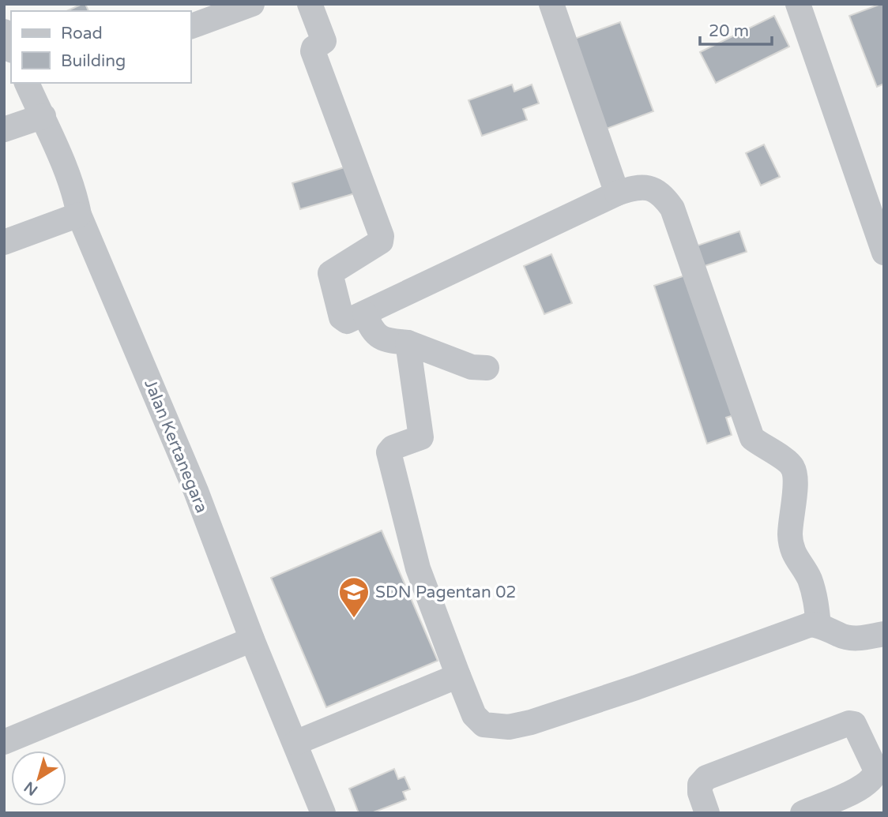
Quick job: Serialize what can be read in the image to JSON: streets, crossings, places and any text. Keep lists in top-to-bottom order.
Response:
{
  "streets": {
    "street": ["Jalan Kertanegara"]
  },
  "places": {
    "school or university": ["SDN Pagentan 02"]
  },
  "legend": ["Road", "Building"],
  "scale_bar": "20 m",
  "north": "bottom left"
}
